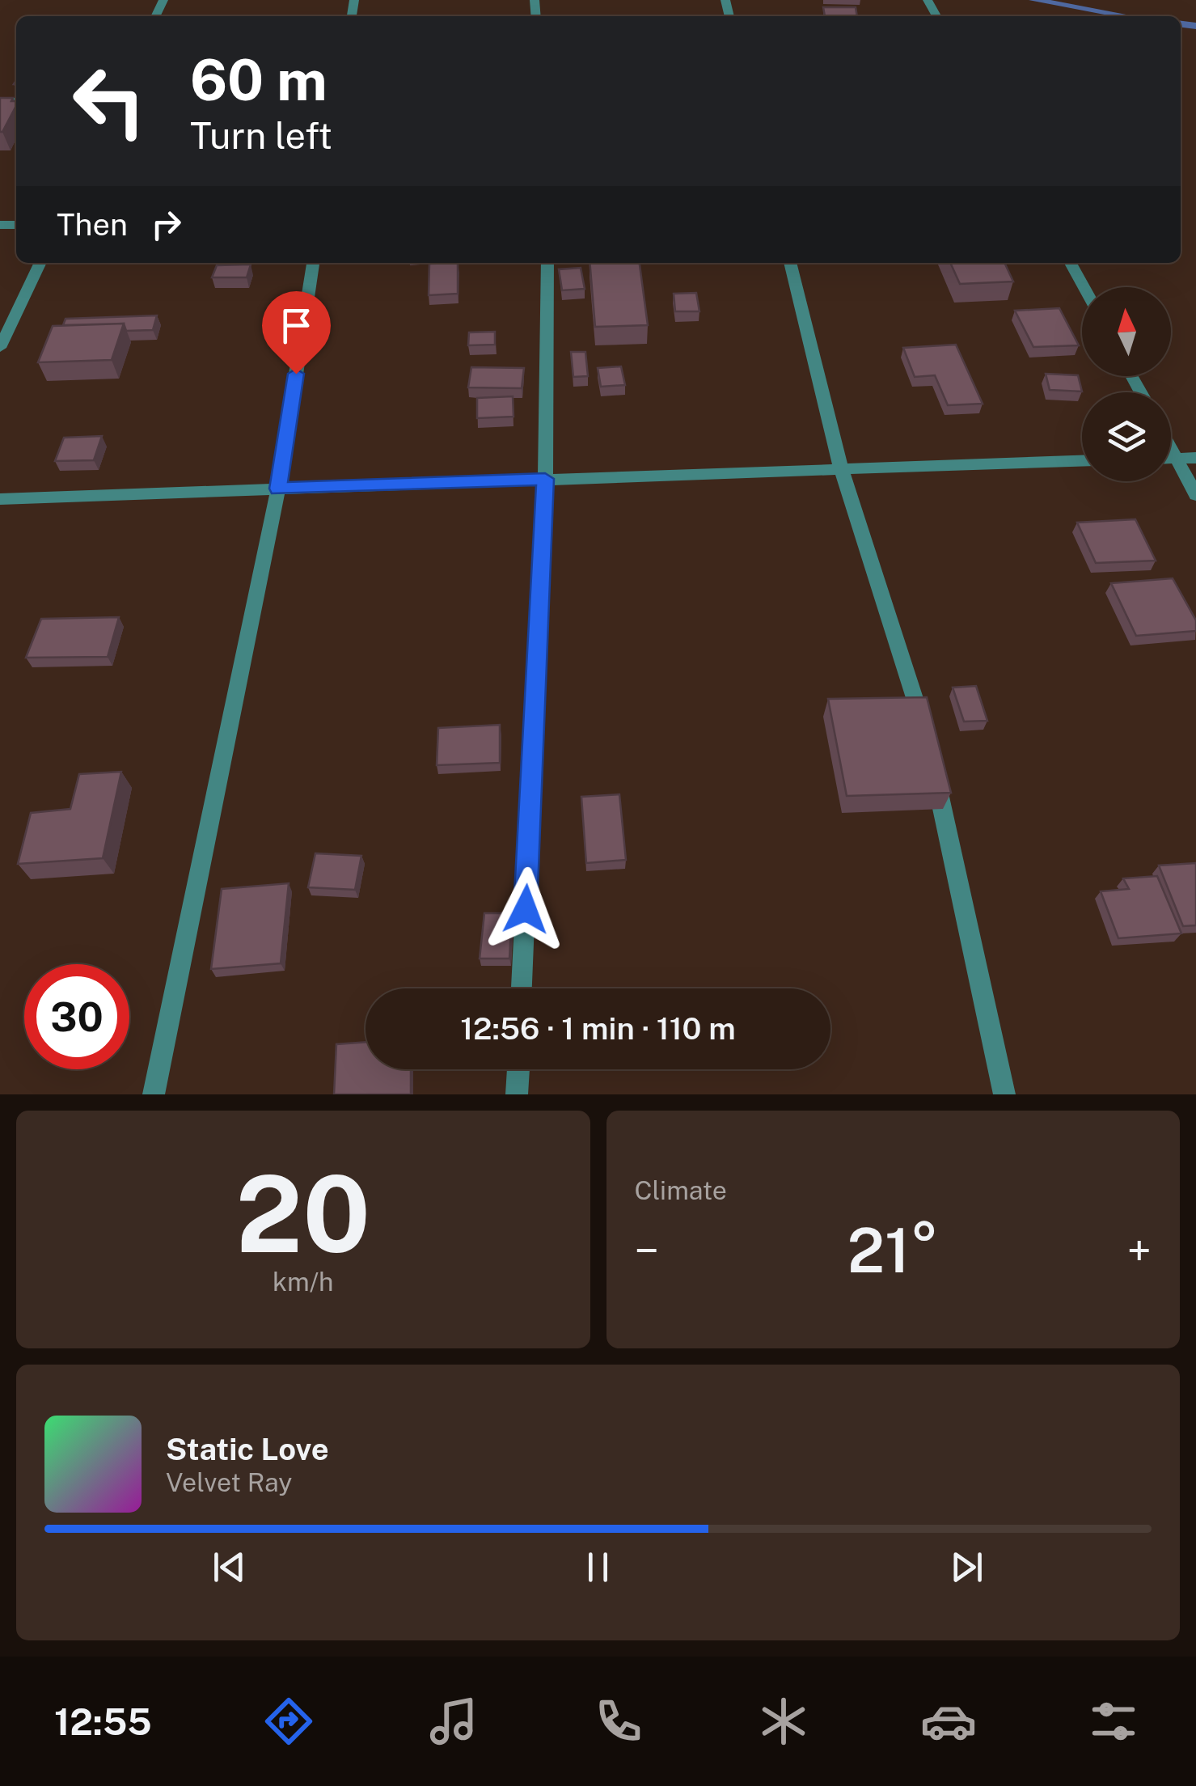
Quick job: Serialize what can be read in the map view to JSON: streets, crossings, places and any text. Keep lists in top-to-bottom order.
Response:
{
  "north": "top",
  "page": {
    "turn": ["60 m", "Turn left"],
    "then": "Then",
    "limit": "30",
    "trip": "12:56 · 1 min · 110 m",
    "tile": [
      ["20", "km/h"],
      "Climate"
    ],
    "heat": ["−", "21°", "+"],
    "song": ["Static Love", "Velvet Ray"],
    "tabs": "12:55"
  }
}
